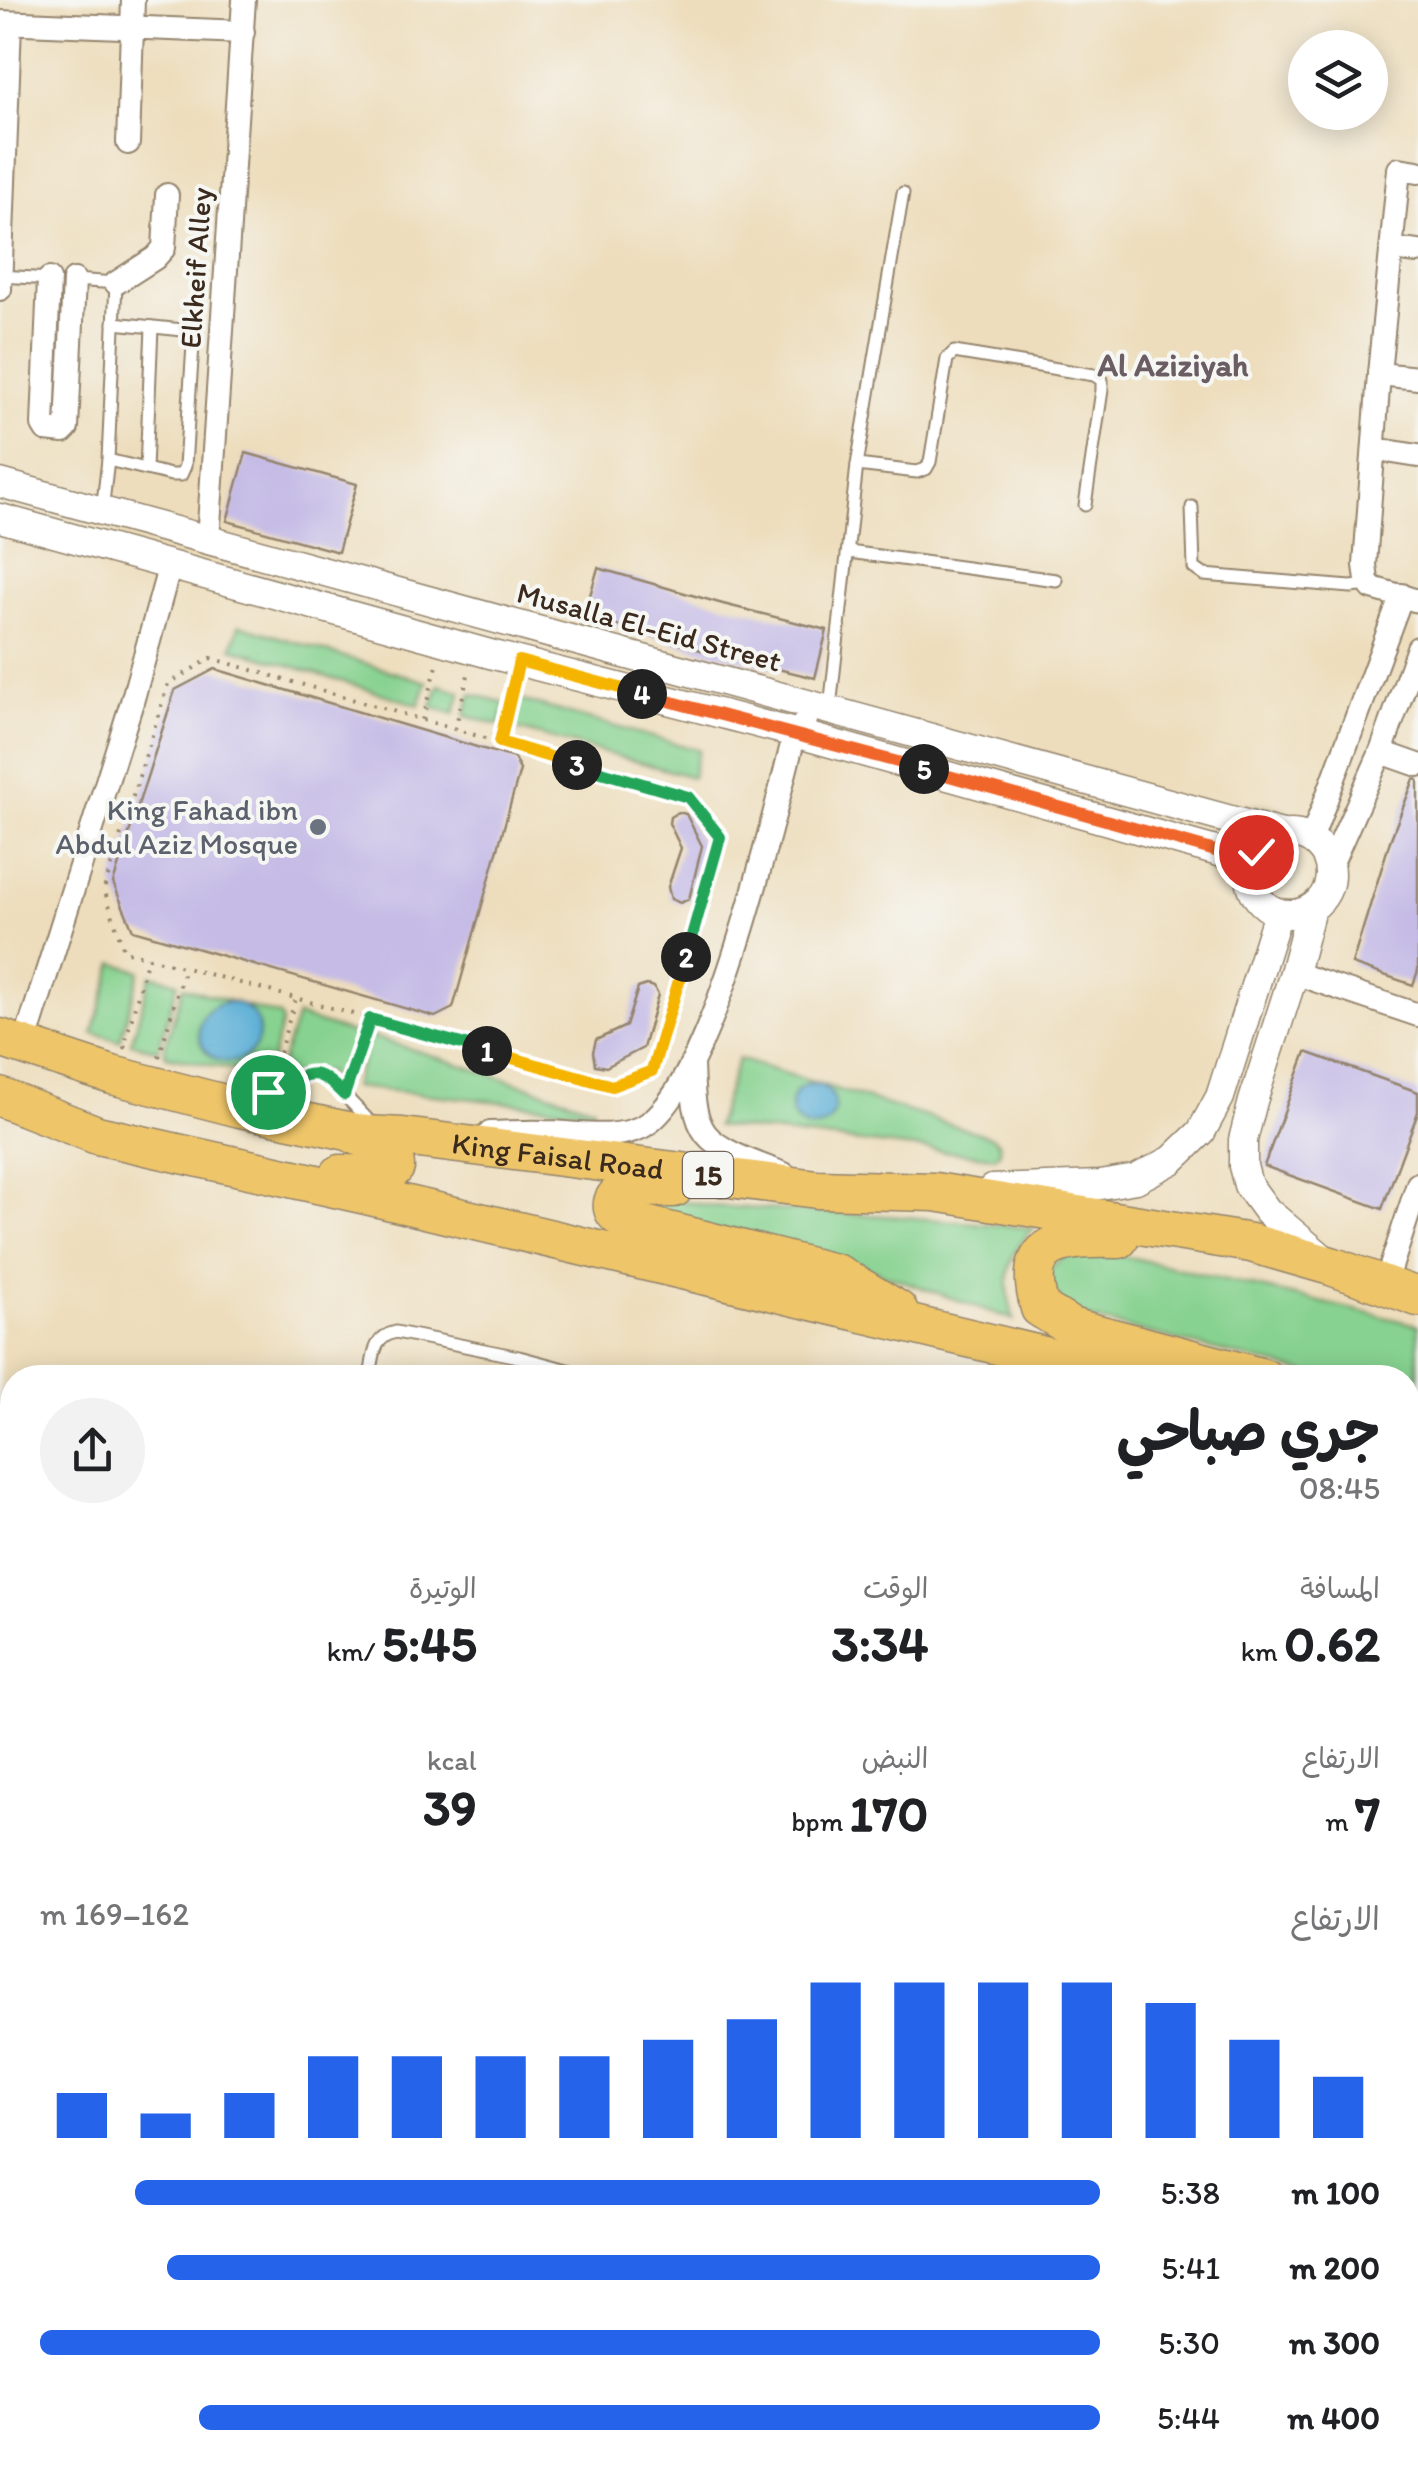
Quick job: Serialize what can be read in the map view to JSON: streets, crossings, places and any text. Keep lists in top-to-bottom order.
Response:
{
  "streets": {
    "highway": ["King Faisal Road", "15"],
    "street": ["Elkheif Alley", "Musalla El-Eid Street"]
  },
  "crossings": [
    ["Elkheif Alley", "Musalla El-Eid Street"]
  ],
  "districts": ["Al Aziziyah"],
  "places": ["King Fahad ibn Abdul Aziz Mosque"],
  "page": {
    "pins": [
      "4",
      "3",
      "5",
      "2",
      "1"
    ],
    "heading": ["جري صباحي", "08:45"],
    "stats": [
      ["المسافة", "0.62 km"],
      ["الوقت", "3:34"],
      ["الوتيرة", "5:45 /km"],
      ["الارتفاع", "7 m"],
      ["النبض", "170 bpm"],
      ["kcal", "39"]
    ],
    "chart": ["الارتفاع", "162–169 m"],
    "list": [
      {
        "name": "100 m",
        "note": "5:38"
      },
      {
        "name": "200 m",
        "note": "5:41"
      },
      {
        "name": "300 m",
        "note": "5:30"
      },
      {
        "name": "400 m",
        "note": "5:44"
      }
    ]
  }
}
